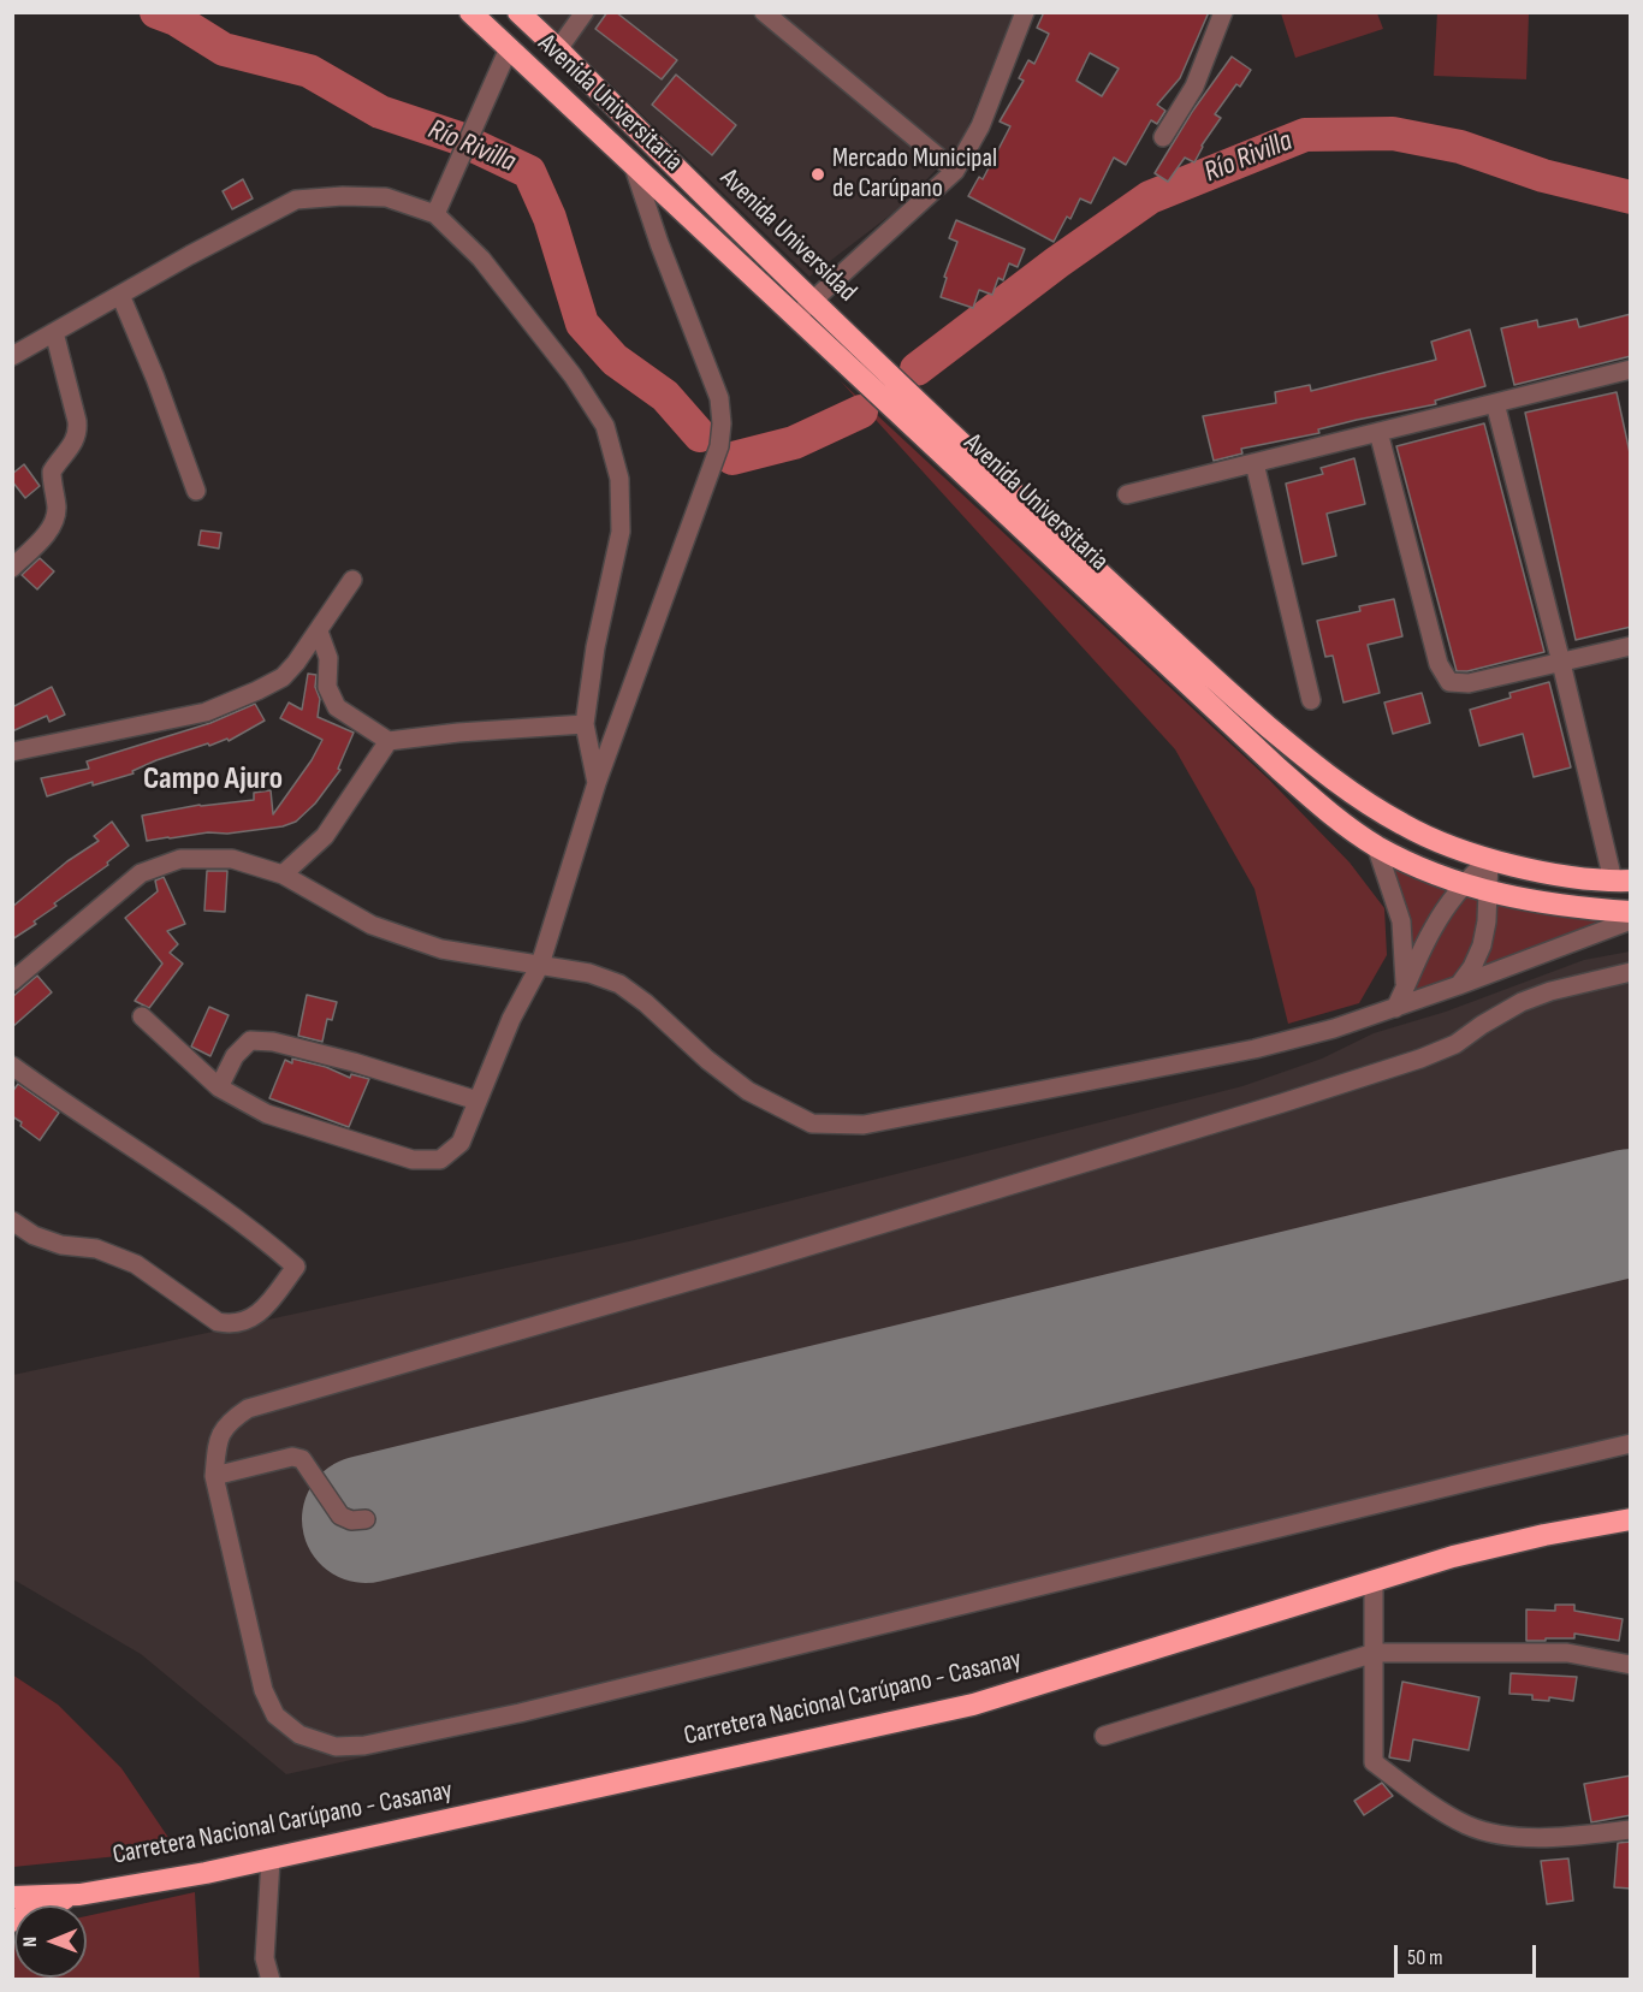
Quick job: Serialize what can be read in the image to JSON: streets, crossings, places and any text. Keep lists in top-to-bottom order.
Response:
{
  "streets": {
    "highway": ["Avenida Universitaria", "Avenida Universidad", "Carretera Nacional Carúpano - Casanay"]
  },
  "crossings": [
    ["Avenida Universitaria", "Avenida Universidad"]
  ],
  "districts": ["Campo Ajuro"],
  "water": ["Río Rivilla"],
  "places": ["Mercado Municipal de Carúpano"],
  "scale_bar": "50 m",
  "north": "left"
}
